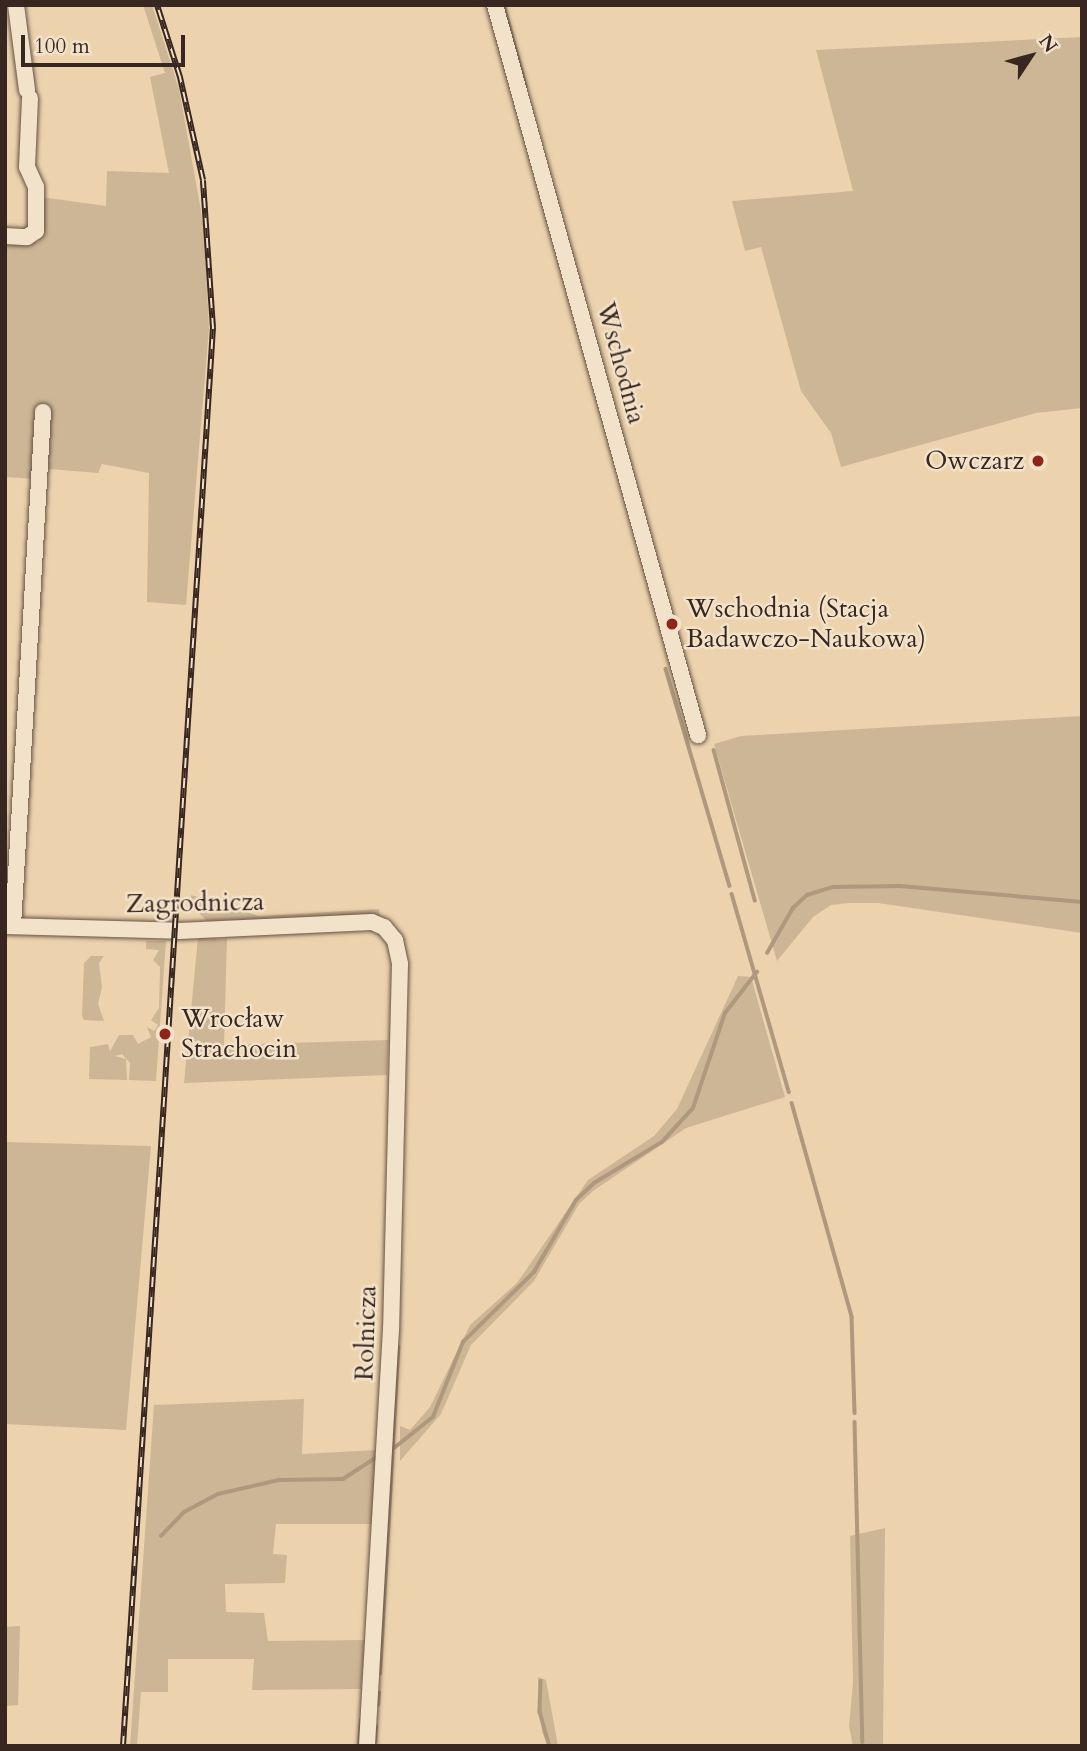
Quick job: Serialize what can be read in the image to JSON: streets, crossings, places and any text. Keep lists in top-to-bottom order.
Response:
{
  "streets": {
    "street": ["Wschodnia", "Zagrodnicza", "Rolnicza"]
  },
  "crossings": [
    ["Zagrodnicza", "Rolnicza"]
  ],
  "places": ["Owczarz", "Wschodnia (Stacja Badawczo-Naukowa)", "Wrocław Strachocin"],
  "scale_bar": "100 m",
  "north": "top right"
}
